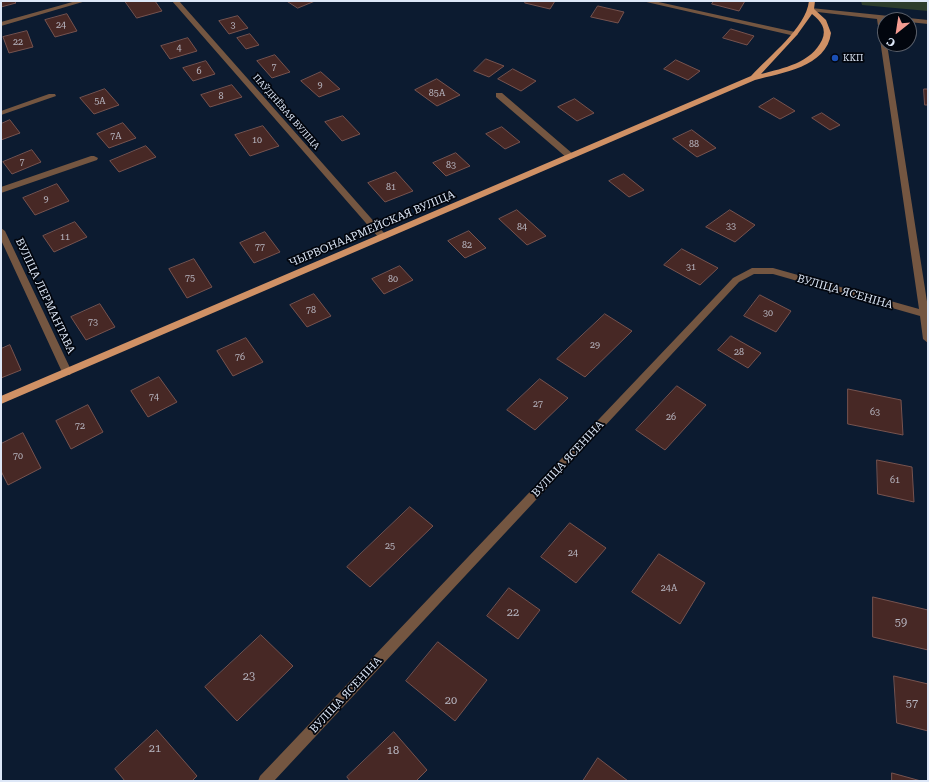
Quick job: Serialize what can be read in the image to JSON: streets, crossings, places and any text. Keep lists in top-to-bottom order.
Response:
{
  "streets": {
    "main road": ["ЧЫРВОНААРМЕЙСКАЯ ВУЛІЦА"],
    "street": ["ПАЎДНЁВАЯ ВУЛІЦА", "ВУЛІЦА ЯСЕНІНА", "ВУЛІЦА ЛЕРМАНТАВА"]
  },
  "crossings": [
    ["ПАЎДНЁВАЯ ВУЛІЦА", "ЧЫРВОНААРМЕЙСКАЯ ВУЛІЦА"],
    ["ЧЫРВОНААРМЕЙСКАЯ ВУЛІЦА", "ВУЛІЦА ЛЕРМАНТАВА"]
  ],
  "places": ["ККП"],
  "house_numbers": [
    "24",
    "3",
    "22",
    "4",
    "7",
    "6",
    "9",
    "85А",
    "8",
    "5А",
    "7А",
    "10",
    "88",
    "7",
    "83",
    "81",
    "9",
    "33",
    "84",
    "11",
    "82",
    "77",
    "31",
    "75",
    "80",
    "78",
    "30",
    "73",
    "29",
    "28",
    "76",
    "74",
    "27",
    "63",
    "26",
    "72",
    "70",
    "61",
    "25",
    "24",
    "24А",
    "22",
    "59",
    "23",
    "20",
    "57",
    "21",
    "18"
  ],
  "north": "bottom left"
}
